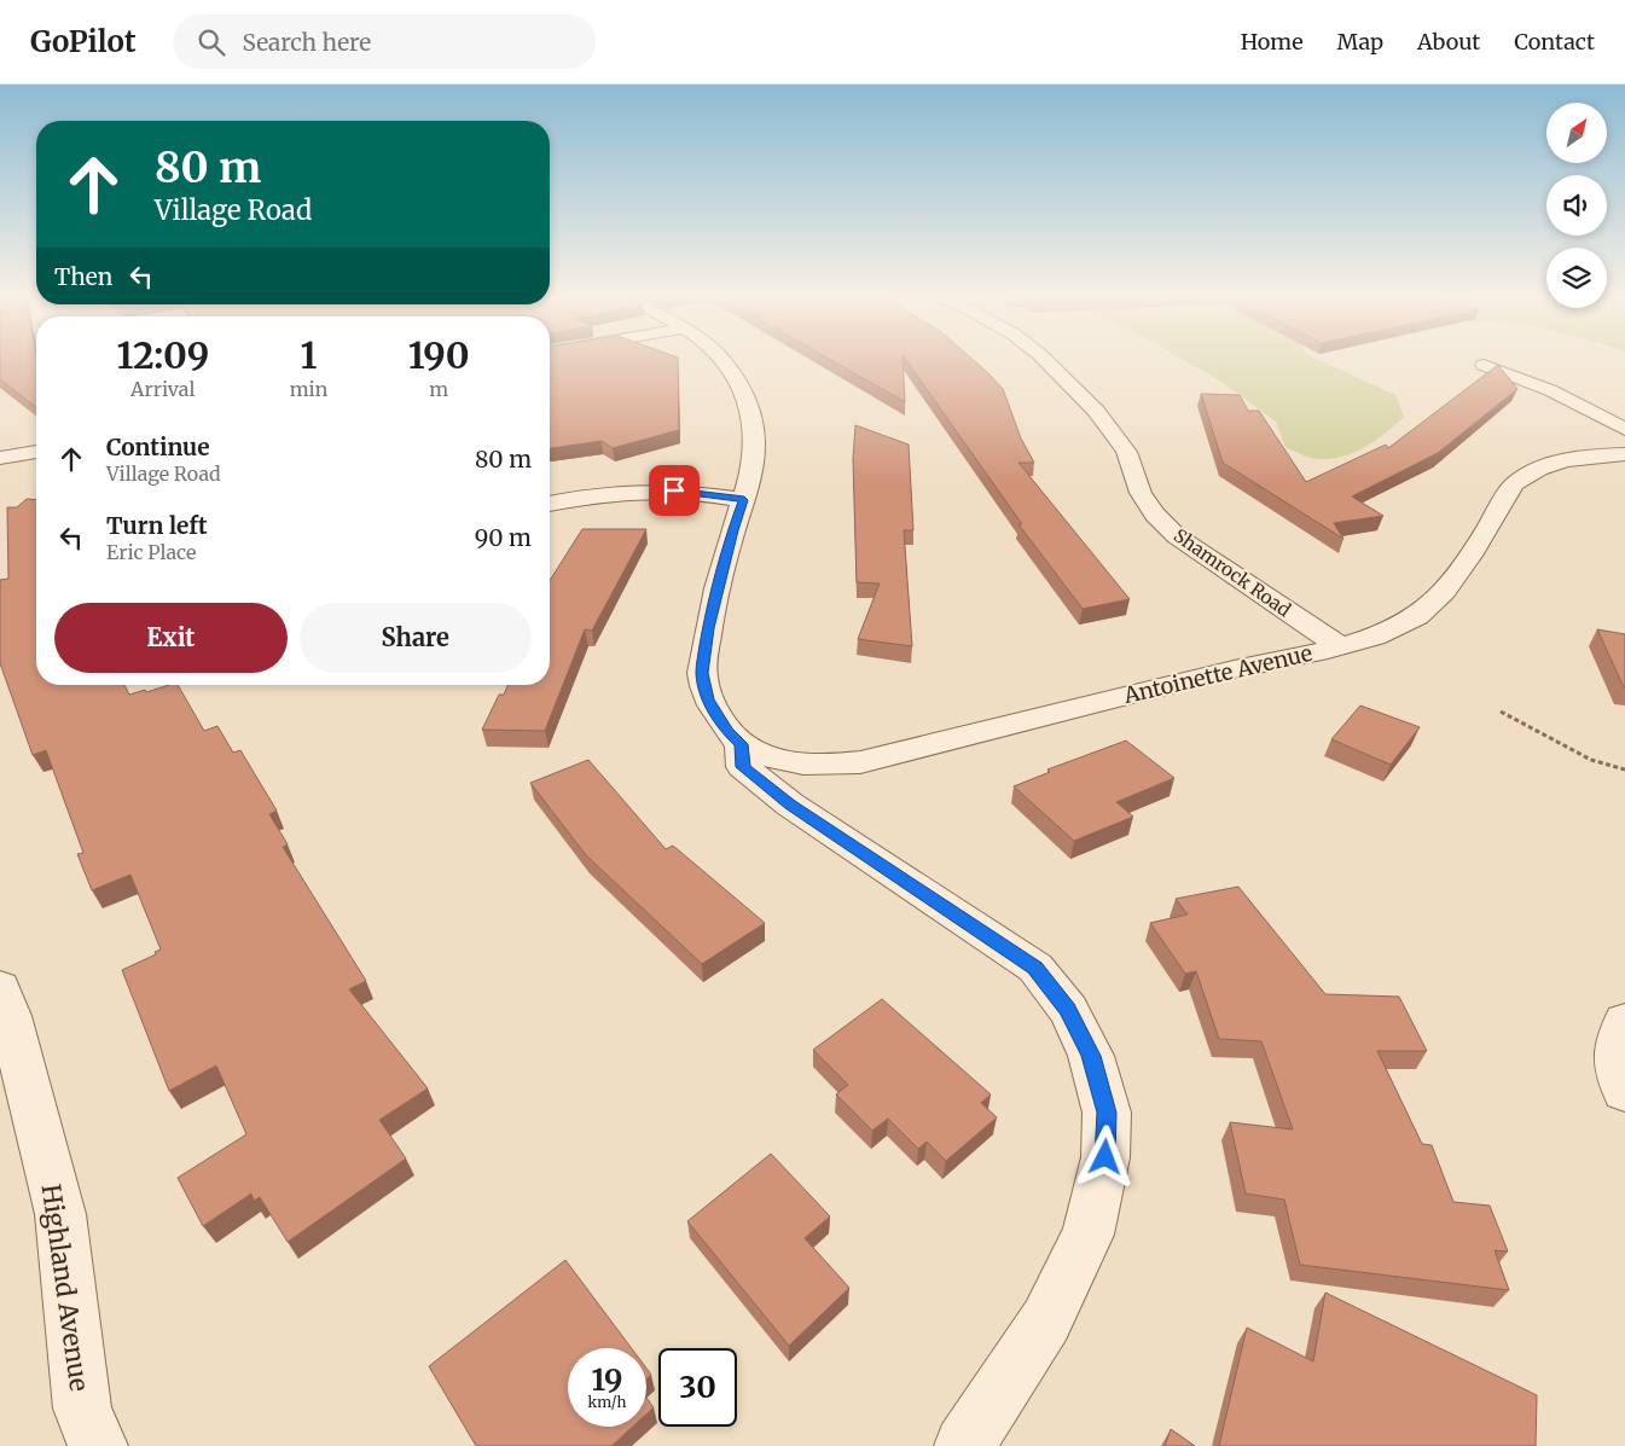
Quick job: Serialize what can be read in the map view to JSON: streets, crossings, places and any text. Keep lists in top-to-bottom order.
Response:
{
  "streets": {
    "street": ["Shamrock Road", "Antoinette Avenue", "Highland Avenue"]
  },
  "crossings": [
    ["Shamrock Road", "Antoinette Avenue"]
  ],
  "north": "top right",
  "page": {
    "header": "GoPilot",
    "search": "Search here",
    "nav": [
      "Home",
      "Map",
      "About",
      "Contact"
    ],
    "turn": ["80 m", "Village Road"],
    "then": "Then",
    "eta": [
      "12:09",
      "Arrival",
      "1",
      "min",
      "190",
      "m"
    ],
    "list": [
      {
        "name": "Continue",
        "note": "Village Road",
        "value": "80 m"
      },
      {
        "name": "Turn left",
        "note": "Eric Place",
        "value": "90 m"
      }
    ],
    "buttons": ["Exit", "Share"],
    "speed": "19 km/h",
    "limit": "30"
  }
}
